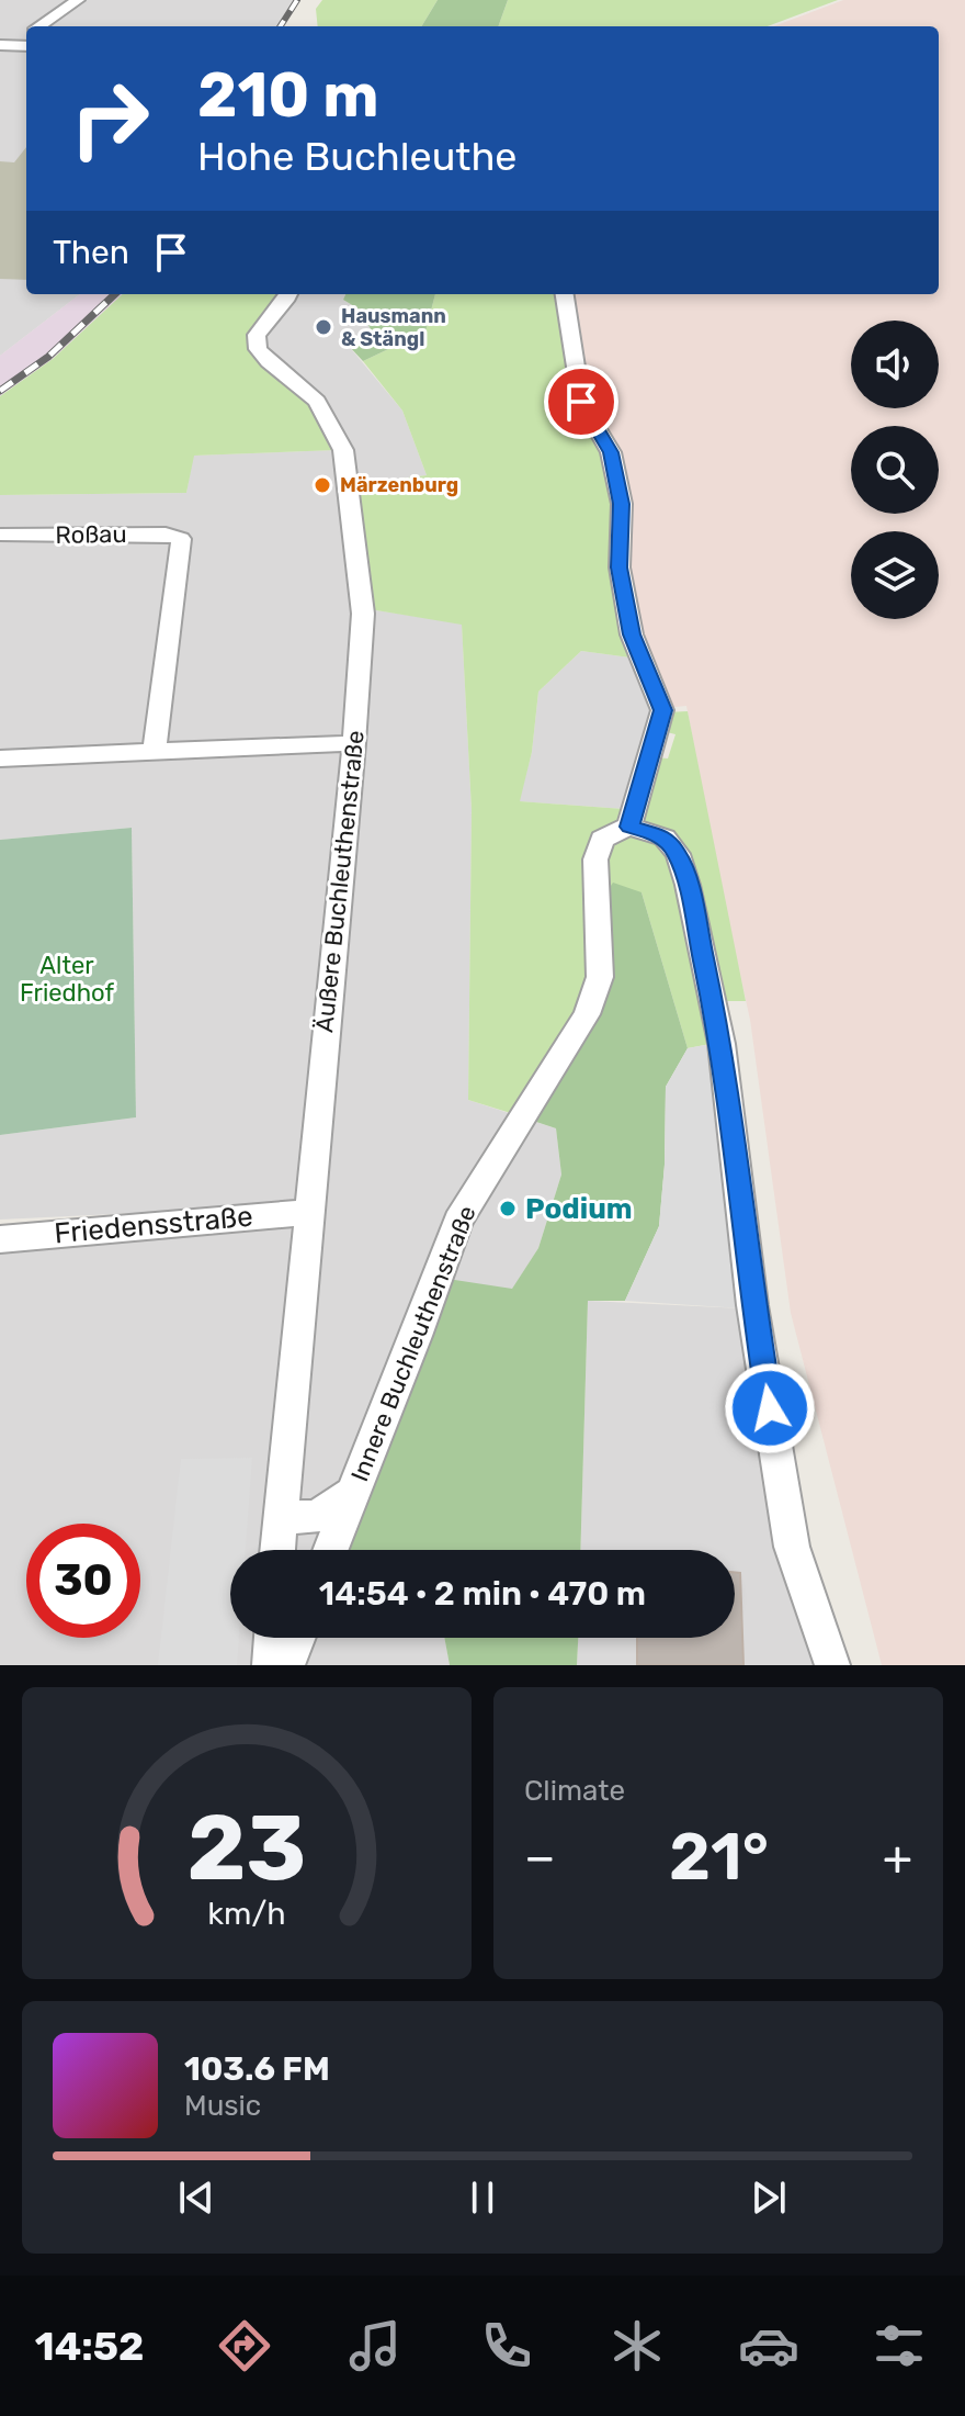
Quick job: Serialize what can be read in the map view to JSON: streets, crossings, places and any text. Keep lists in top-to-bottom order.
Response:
{
  "streets": {
    "street": [
      "Roßau",
      "Äußere Buchleuthenstraße",
      "Friedensstraße",
      "Innere Buchleuthenstraße"
    ]
  },
  "crossings": [
    ["Äußere Buchleuthenstraße", "Friedensstraße"],
    ["Äußere Buchleuthenstraße", "Innere Buchleuthenstraße"]
  ],
  "parks": ["Alter Friedhof"],
  "places": ["Hausmann & Stängl", "Märzenburg", "Podium"],
  "page": {
    "turn": ["210 m", "Hohe Buchleuthe"],
    "then": "Then",
    "limit": "30",
    "trip": "14:54 · 2 min · 470 m",
    "tile": "Climate",
    "heat": ["−", "21°", "+"],
    "song": ["103.6 FM", "Music"],
    "tabs": "14:52",
    "gauge": ["23", "km/h"]
  }
}
